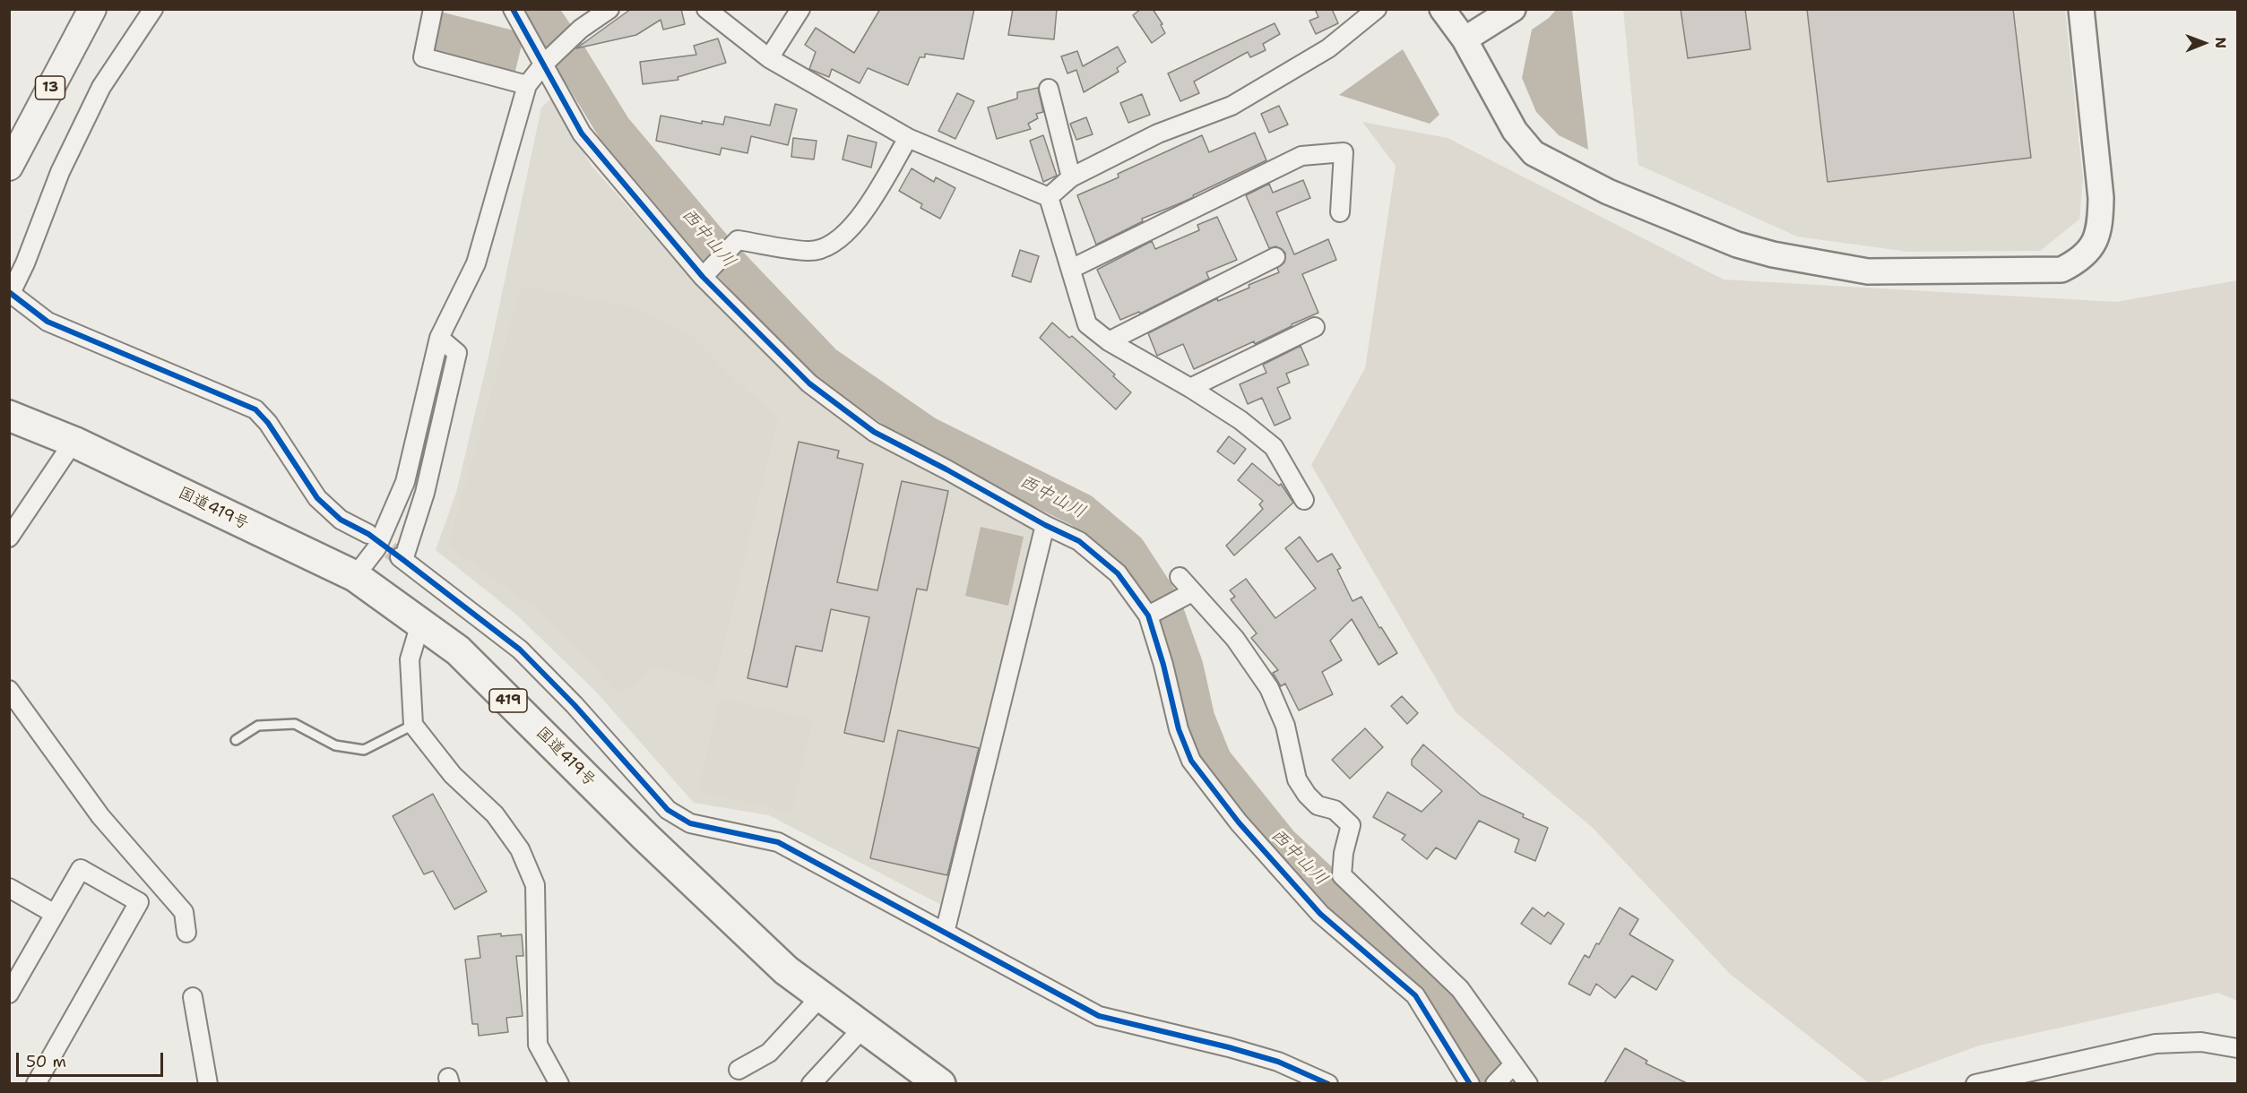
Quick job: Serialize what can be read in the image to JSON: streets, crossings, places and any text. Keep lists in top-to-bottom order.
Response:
{
  "streets": {
    "highway": ["国道419号", "419"],
    "main road": ["13"]
  },
  "water": ["西中山川"],
  "scale_bar": "50 m",
  "north": "right"
}
